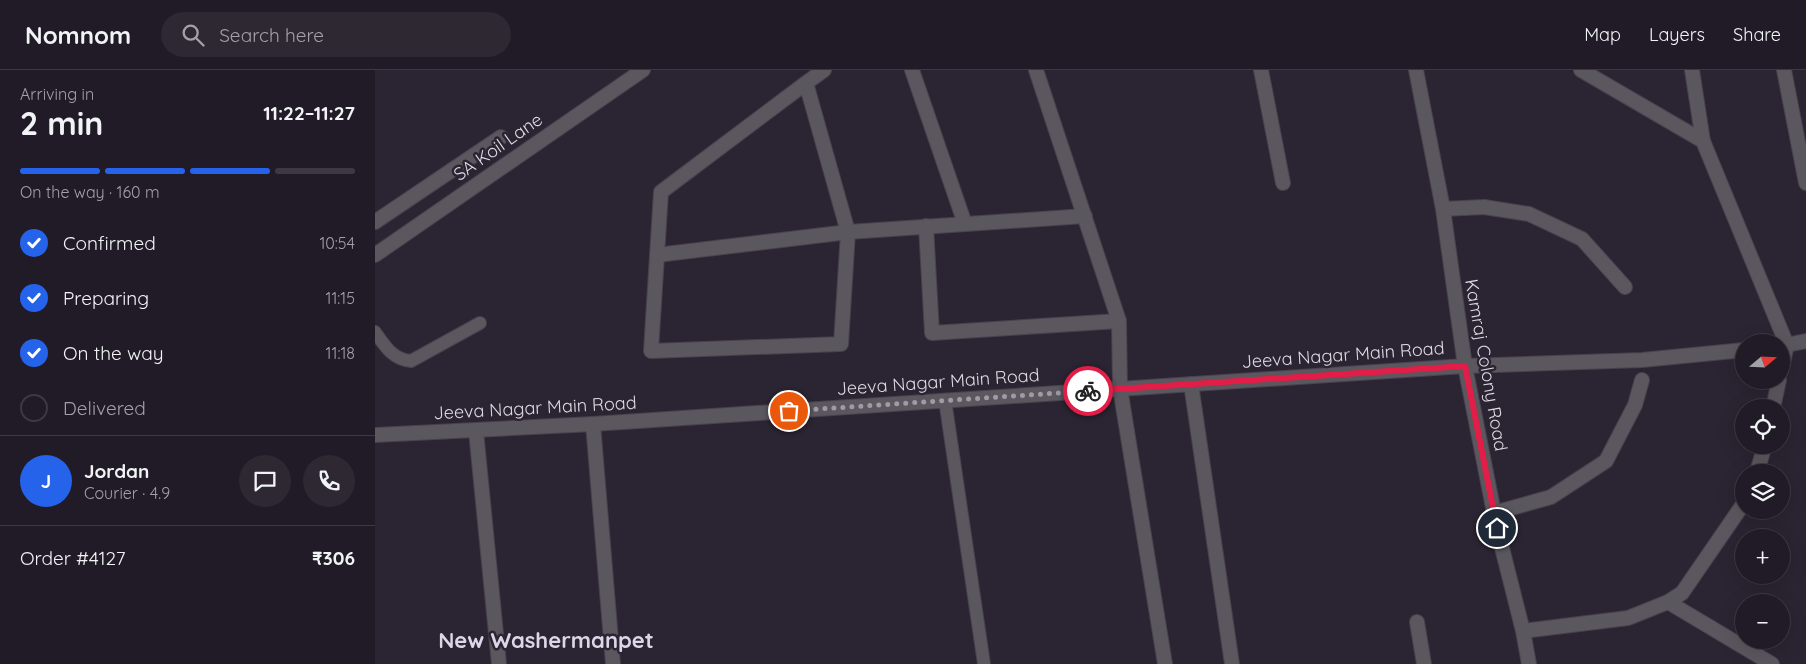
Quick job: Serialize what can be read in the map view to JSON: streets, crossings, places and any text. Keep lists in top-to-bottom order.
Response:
{
  "streets": {
    "street": ["SA Koil Lane", "Jeeva Nagar Main Road", "Kamraj Colony Road"]
  },
  "crossings": [
    ["Jeeva Nagar Main Road", "Kamraj Colony Road"]
  ],
  "districts": ["New Washermanpet"],
  "north": "right",
  "page": {
    "header": "Nomnom",
    "search": "Search here",
    "nav": ["Map", "Layers", "Share"],
    "heading": ["2 min", "Arriving in", "11:22–11:27"],
    "panel": [
      "Jordan",
      "Courier · 4.9",
      "Order #4127",
      "₹306"
    ],
    "bar": "On the way · 160 m",
    "list": [
      ["Confirmed", "10:54"],
      ["Preparing", "11:15"],
      ["On the way", "11:18"],
      "Delivered"
    ],
    "map_buttons": ["+", "−"],
    "round": "J"
  }
}
